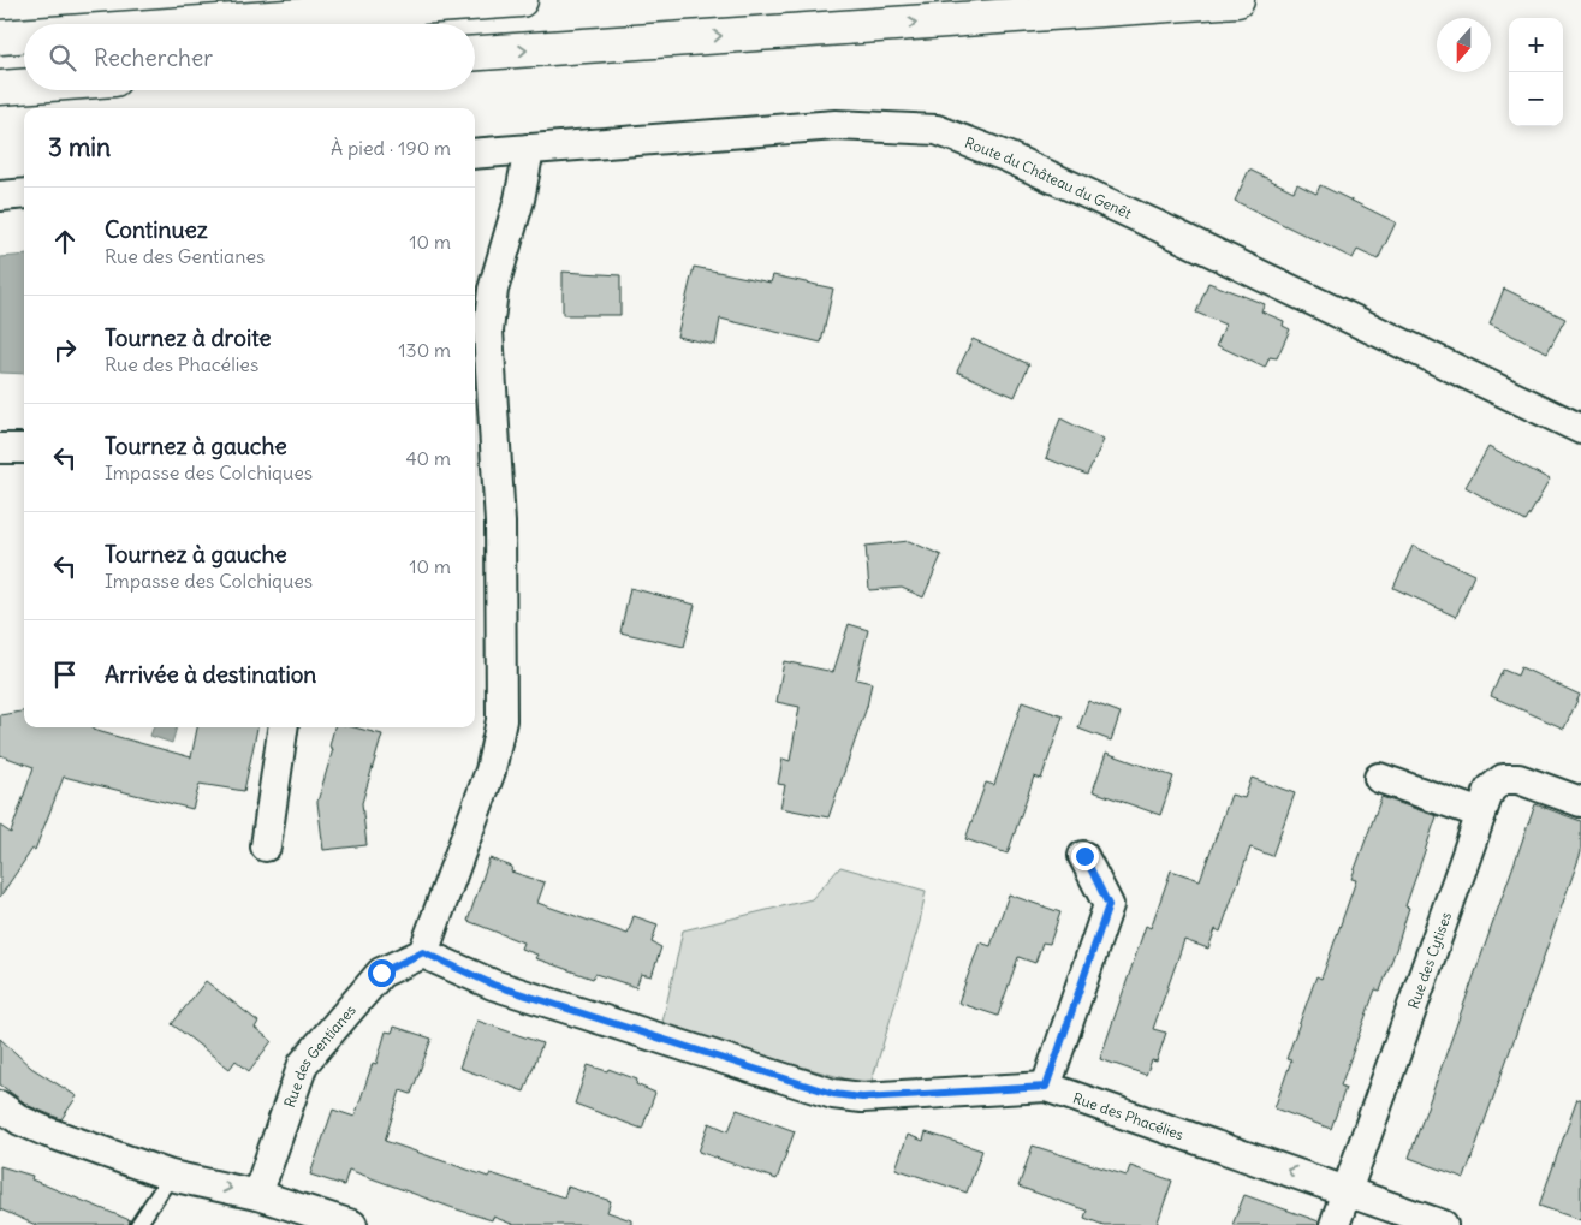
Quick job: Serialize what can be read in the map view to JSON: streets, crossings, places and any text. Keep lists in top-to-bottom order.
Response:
{
  "streets": {
    "street": [
      "Route du Château du Genêt",
      "Rue des Cytises",
      "Rue des Gentianes",
      "Rue des Phacélies"
    ]
  },
  "crossings": [
    ["Rue des Cytises", "Rue des Phacélies"],
    ["Rue des Gentianes", "Rue des Phacélies"]
  ],
  "north": "bottom",
  "page": {
    "map_buttons": ["+", "−"],
    "search": "Rechercher",
    "heading": ["3 min", "À pied · 190 m"],
    "list": [
      ["Continuez", "Rue des Gentianes", "10 m"],
      ["Tournez à droite", "Rue des Phacélies", "130 m"],
      ["Tournez à gauche", "Impasse des Colchiques", "40 m"],
      ["Tournez à gauche", "Impasse des Colchiques", "10 m"],
      "Arrivée à destination"
    ]
  }
}
